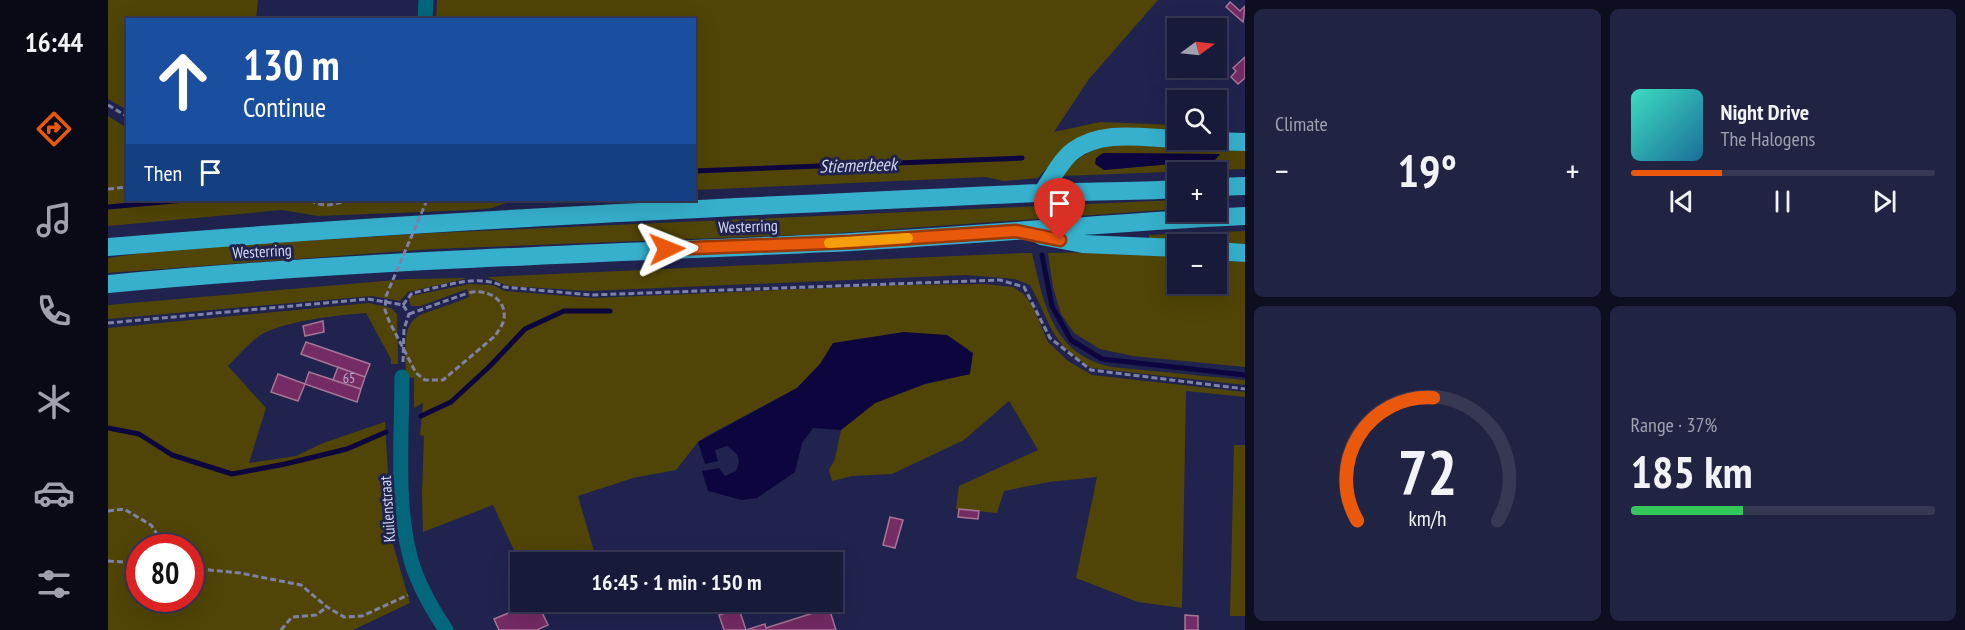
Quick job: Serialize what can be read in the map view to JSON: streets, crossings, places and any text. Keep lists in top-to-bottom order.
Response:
{
  "streets": {
    "highway": ["Westerring"],
    "street": ["Kuilenstraat"]
  },
  "water": ["Stiemerbeek"],
  "house_numbers": ["65"],
  "north": "right",
  "page": {
    "tabs": "16:44",
    "tile": [
      "Climate",
      ["Range · 37%", "185 km"]
    ],
    "map_buttons": ["+", "−"],
    "turn": ["130 m", "Continue"],
    "song": ["Night Drive", "The Halogens"],
    "then": "Then",
    "heat": ["−", "19°", "+"],
    "limit": "80",
    "trip": "16:45 · 1 min · 150 m",
    "gauge": ["72", "km/h"]
  }
}
